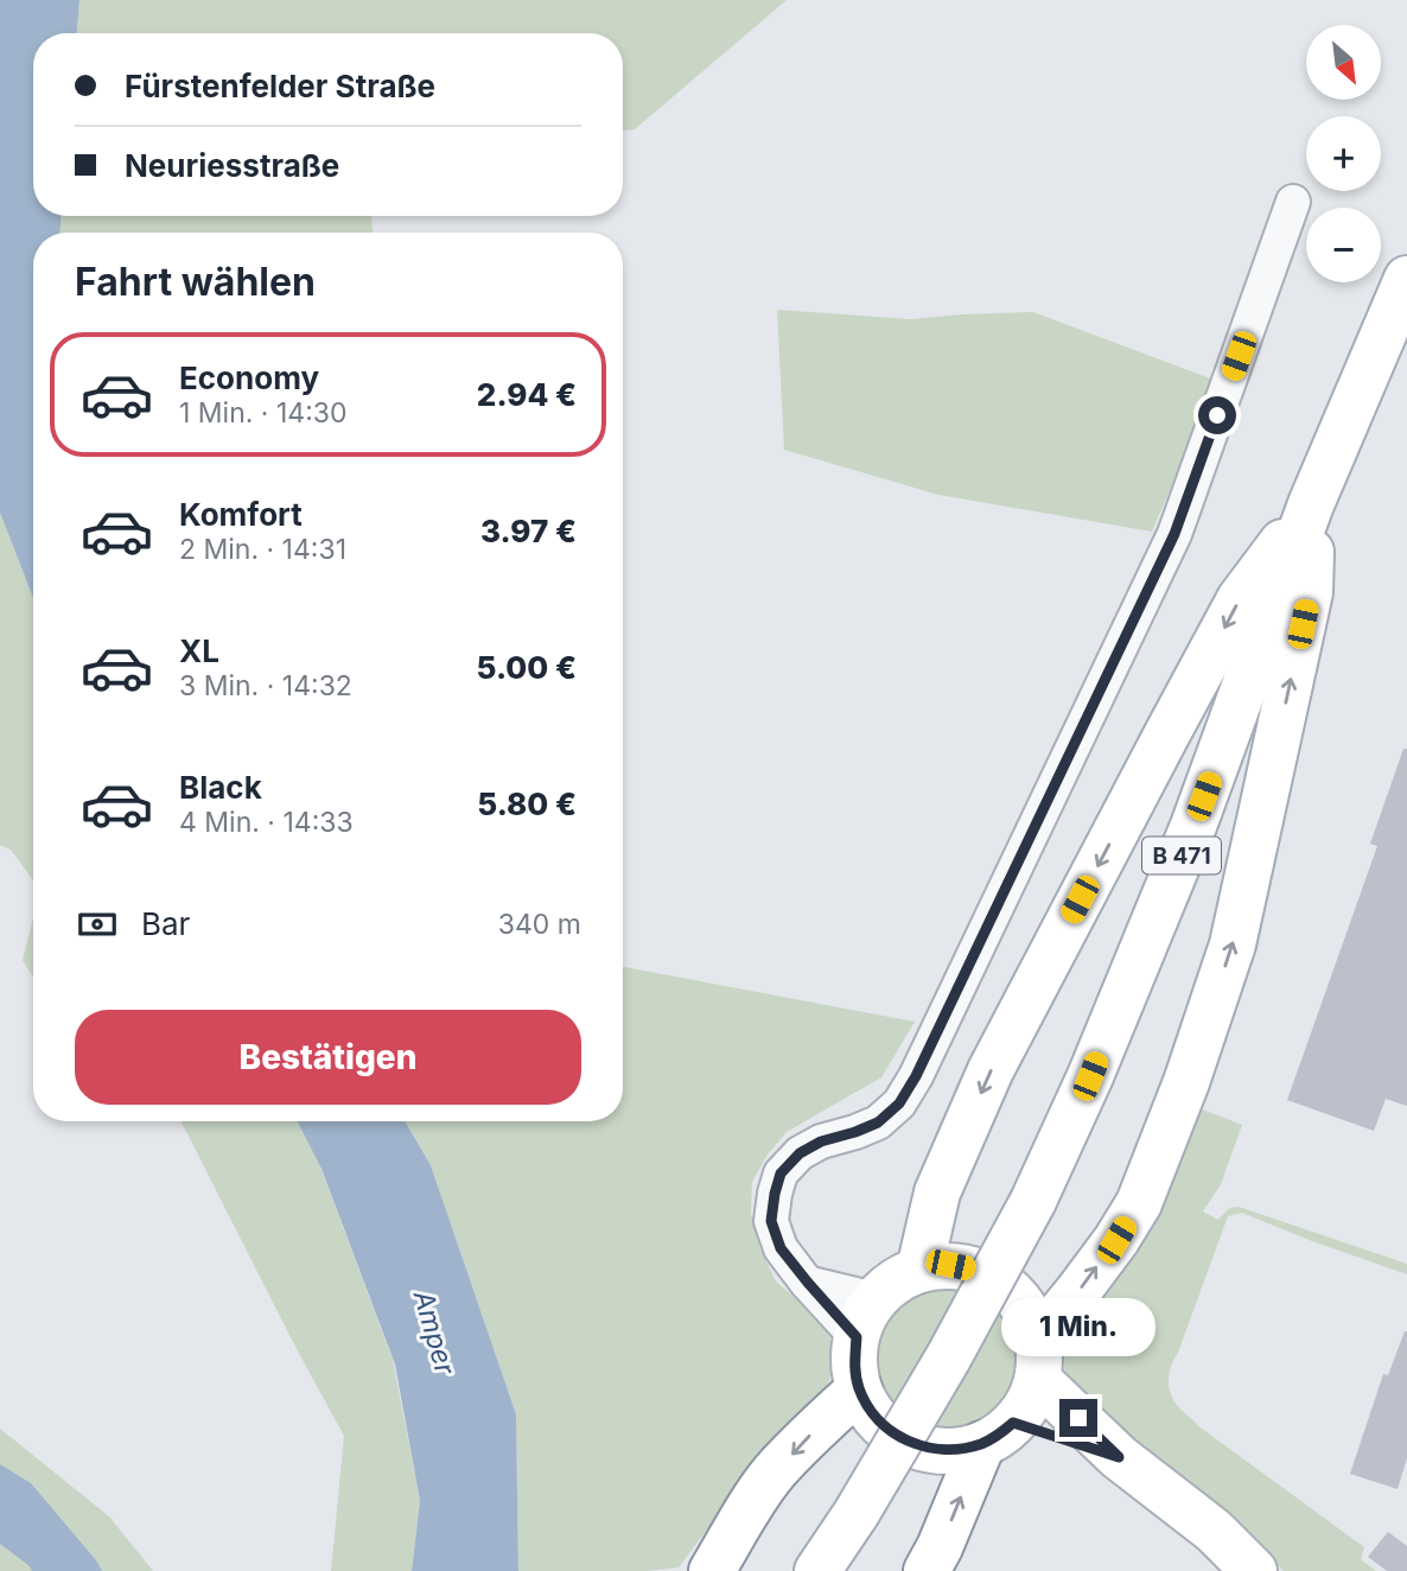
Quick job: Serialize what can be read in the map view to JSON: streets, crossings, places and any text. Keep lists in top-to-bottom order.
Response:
{
  "streets": {
    "main road": ["B 471"]
  },
  "water": ["Amper"],
  "north": "bottom right",
  "page": {
    "map_buttons": ["+", "−"],
    "banner": ["Fürstenfelder Straße", "Neuriesstraße"],
    "heading": "Fahrt wählen",
    "list": [
      {
        "name": "Economy",
        "note": "1 Min. · 14:30",
        "value": "2.94 €"
      },
      {
        "name": "Komfort",
        "note": "2 Min. · 14:31",
        "value": "3.97 €"
      },
      {
        "name": "XL",
        "note": "3 Min. · 14:32",
        "value": "5.00 €"
      },
      {
        "name": "Black",
        "note": "4 Min. · 14:33",
        "value": "5.80 €"
      }
    ],
    "pay": ["Bar", "340 m"],
    "buttons": "Bestätigen",
    "bubble": "1 Min."
  }
}
